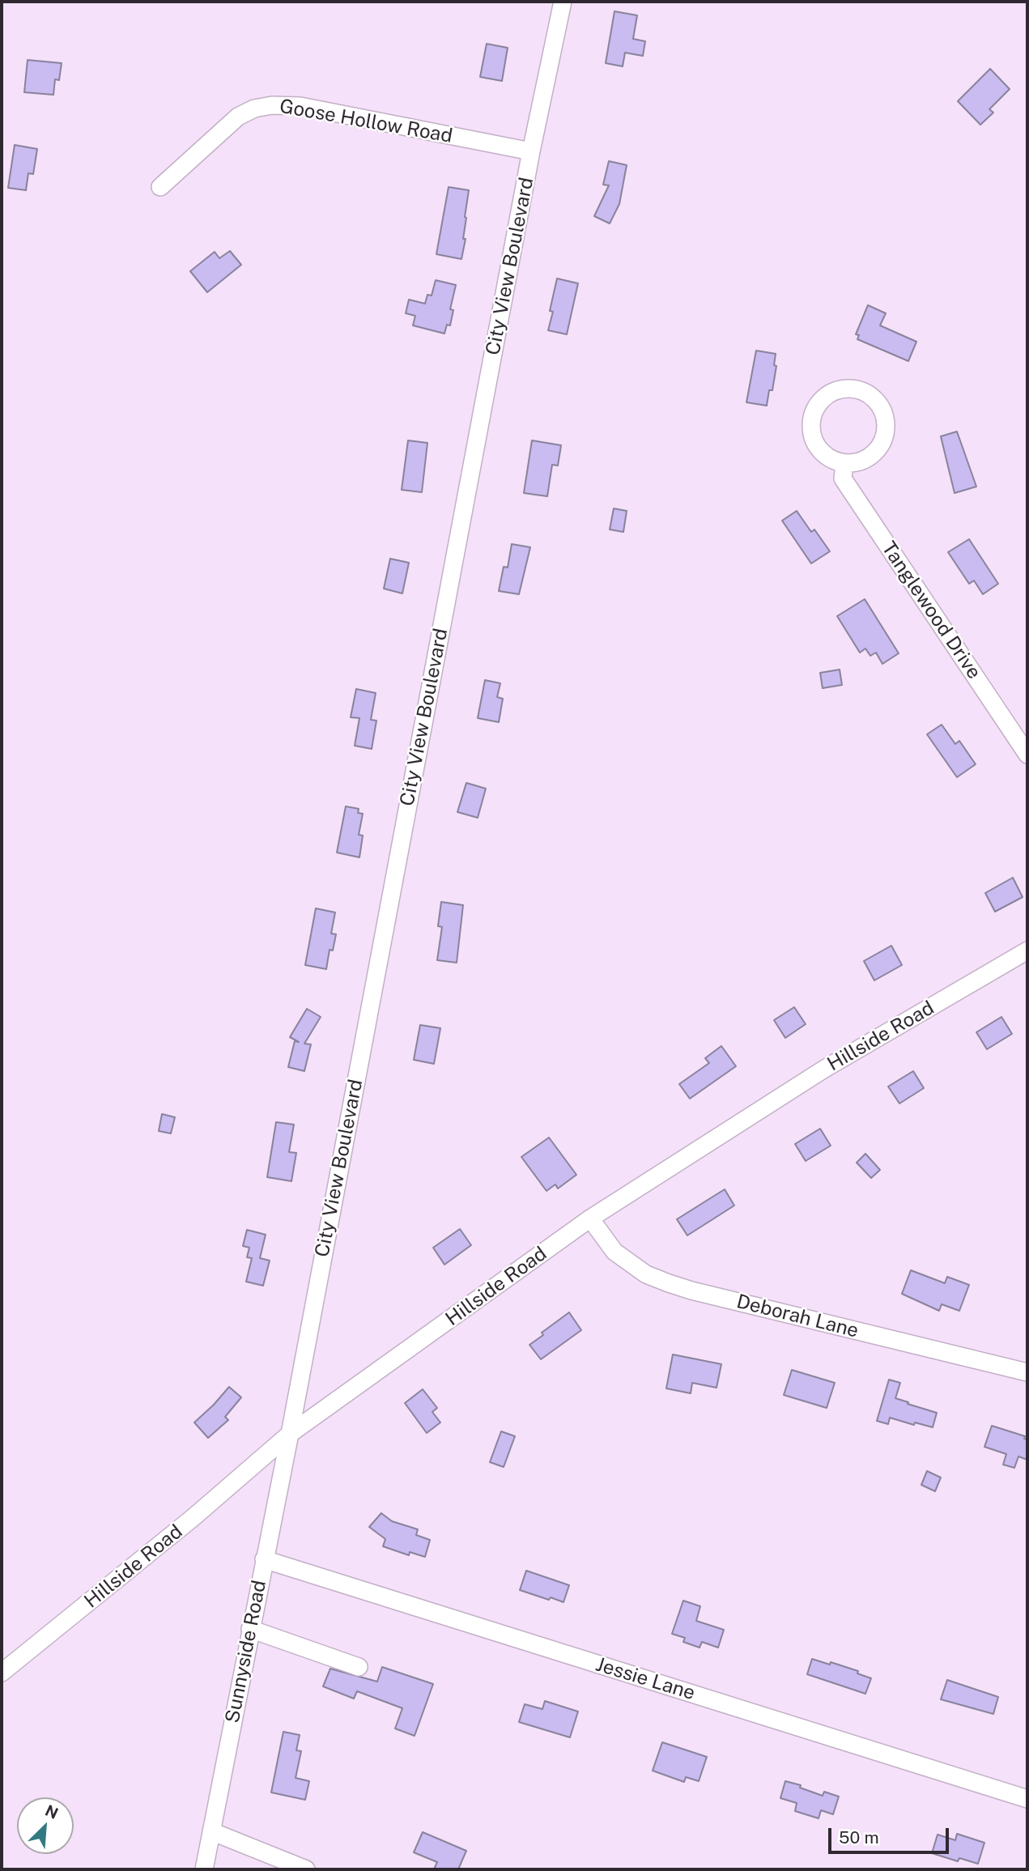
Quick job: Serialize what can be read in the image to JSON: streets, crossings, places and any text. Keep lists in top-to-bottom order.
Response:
{
  "streets": {
    "street": [
      "Goose Hollow Road",
      "City View Boulevard",
      "Tanglewood Drive",
      "Hillside Road",
      "Deborah Lane",
      "Sunnyside Road",
      "Jessie Lane"
    ]
  },
  "crossings": [
    ["Goose Hollow Road", "City View Boulevard"],
    ["City View Boulevard", "Hillside Road"],
    ["City View Boulevard", "Sunnyside Road"],
    ["Hillside Road", "Deborah Lane"],
    ["Hillside Road", "Sunnyside Road"],
    ["Sunnyside Road", "Jessie Lane"]
  ],
  "scale_bar": "50 m",
  "north": "top right"
}
